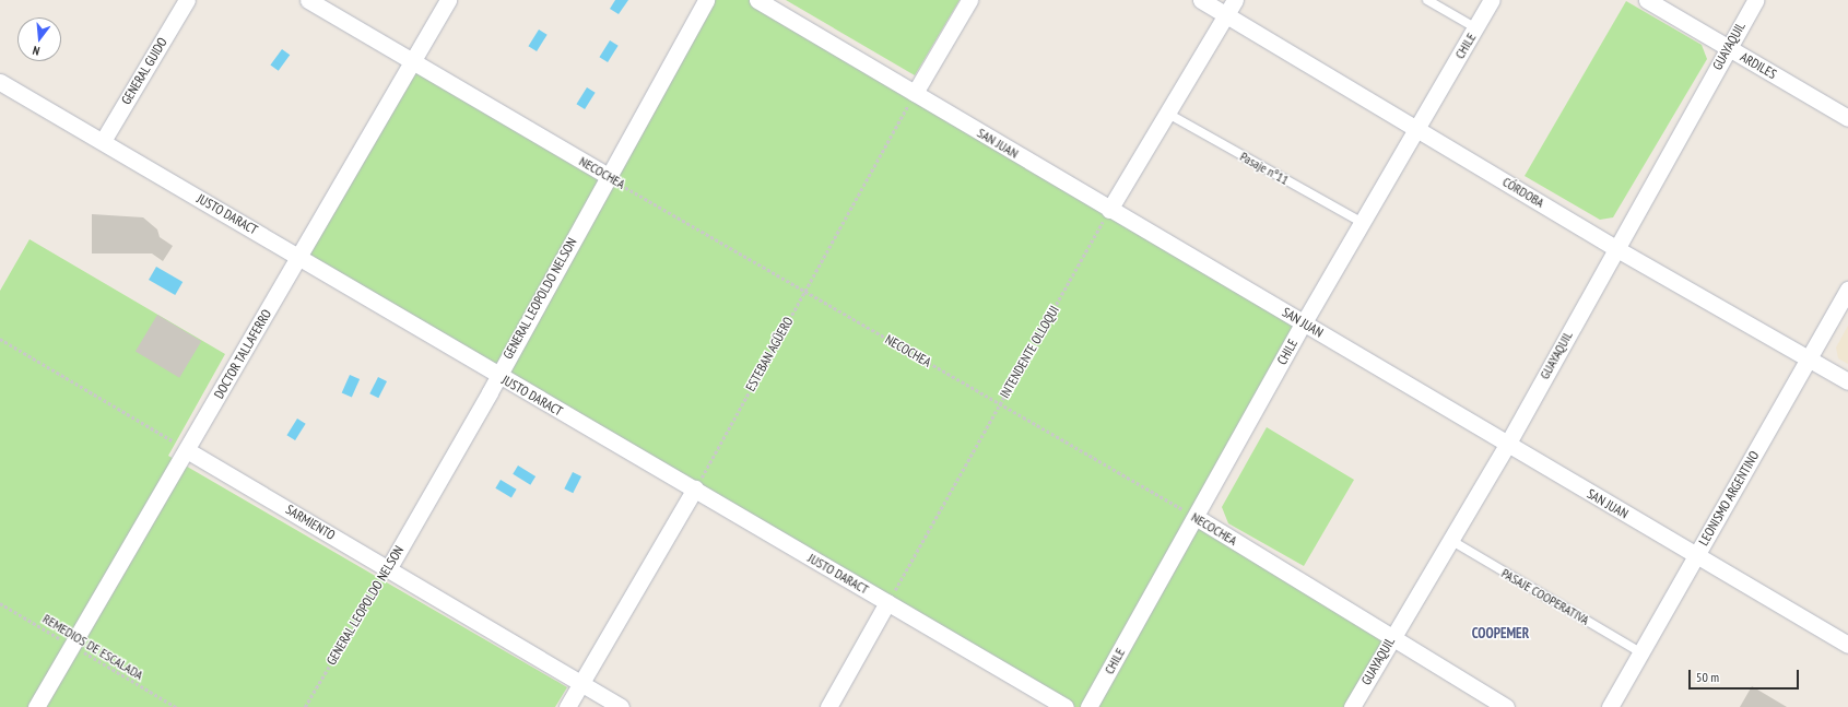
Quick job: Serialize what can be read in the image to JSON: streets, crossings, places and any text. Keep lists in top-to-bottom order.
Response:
{
  "streets": {
    "street": [
      "CHILE",
      "GUAYAQUIL",
      "ARDILES",
      "GENERAL GUIDO",
      "SAN JUAN",
      "NECOCHEA",
      "CÓRDOBA",
      "JUSTO DARACT",
      "GENERAL LEOPOLDO NELSON",
      "DOCTOR TALLAFERRO",
      "LEONISMO ARGENTINO",
      "SARMIENTO"
    ],
    "lane": ["Pasaje nº11", "PASAJE COOPERATIVA"],
    "path": ["INTENDENTE OLLOQUI", "ESTEBAN AGÜERO", "REMEDIOS DE ESCALADA"]
  },
  "crossings": [
    ["CHILE", "SAN JUAN"],
    ["CHILE", "Pasaje nº11"],
    ["CHILE", "NECOCHEA"],
    ["CHILE", "CÓRDOBA"],
    ["GUAYAQUIL", "ARDILES"],
    ["GUAYAQUIL", "SAN JUAN"],
    ["GUAYAQUIL", "NECOCHEA"],
    ["GUAYAQUIL", "CÓRDOBA"],
    ["GUAYAQUIL", "PASAJE COOPERATIVA"],
    ["GENERAL GUIDO", "JUSTO DARACT"],
    ["SAN JUAN", "INTENDENTE OLLOQUI"],
    ["SAN JUAN", "ESTEBAN AGÜERO"],
    ["SAN JUAN", "LEONISMO ARGENTINO"],
    ["NECOCHEA", "GENERAL LEOPOLDO NELSON"],
    ["NECOCHEA", "INTENDENTE OLLOQUI"],
    ["NECOCHEA", "DOCTOR TALLAFERRO"],
    ["NECOCHEA", "ESTEBAN AGÜERO"],
    ["CÓRDOBA", "LEONISMO ARGENTINO"],
    ["JUSTO DARACT", "GENERAL LEOPOLDO NELSON"],
    ["JUSTO DARACT", "INTENDENTE OLLOQUI"],
    ["JUSTO DARACT", "DOCTOR TALLAFERRO"],
    ["JUSTO DARACT", "ESTEBAN AGÜERO"],
    ["GENERAL LEOPOLDO NELSON", "SARMIENTO"],
    ["DOCTOR TALLAFERRO", "SARMIENTO"],
    ["DOCTOR TALLAFERRO", "REMEDIOS DE ESCALADA"],
    ["LEONISMO ARGENTINO", "PASAJE COOPERATIVA"]
  ],
  "districts": ["COOPEMER"],
  "scale_bar": "50 m",
  "north": "bottom"
}
